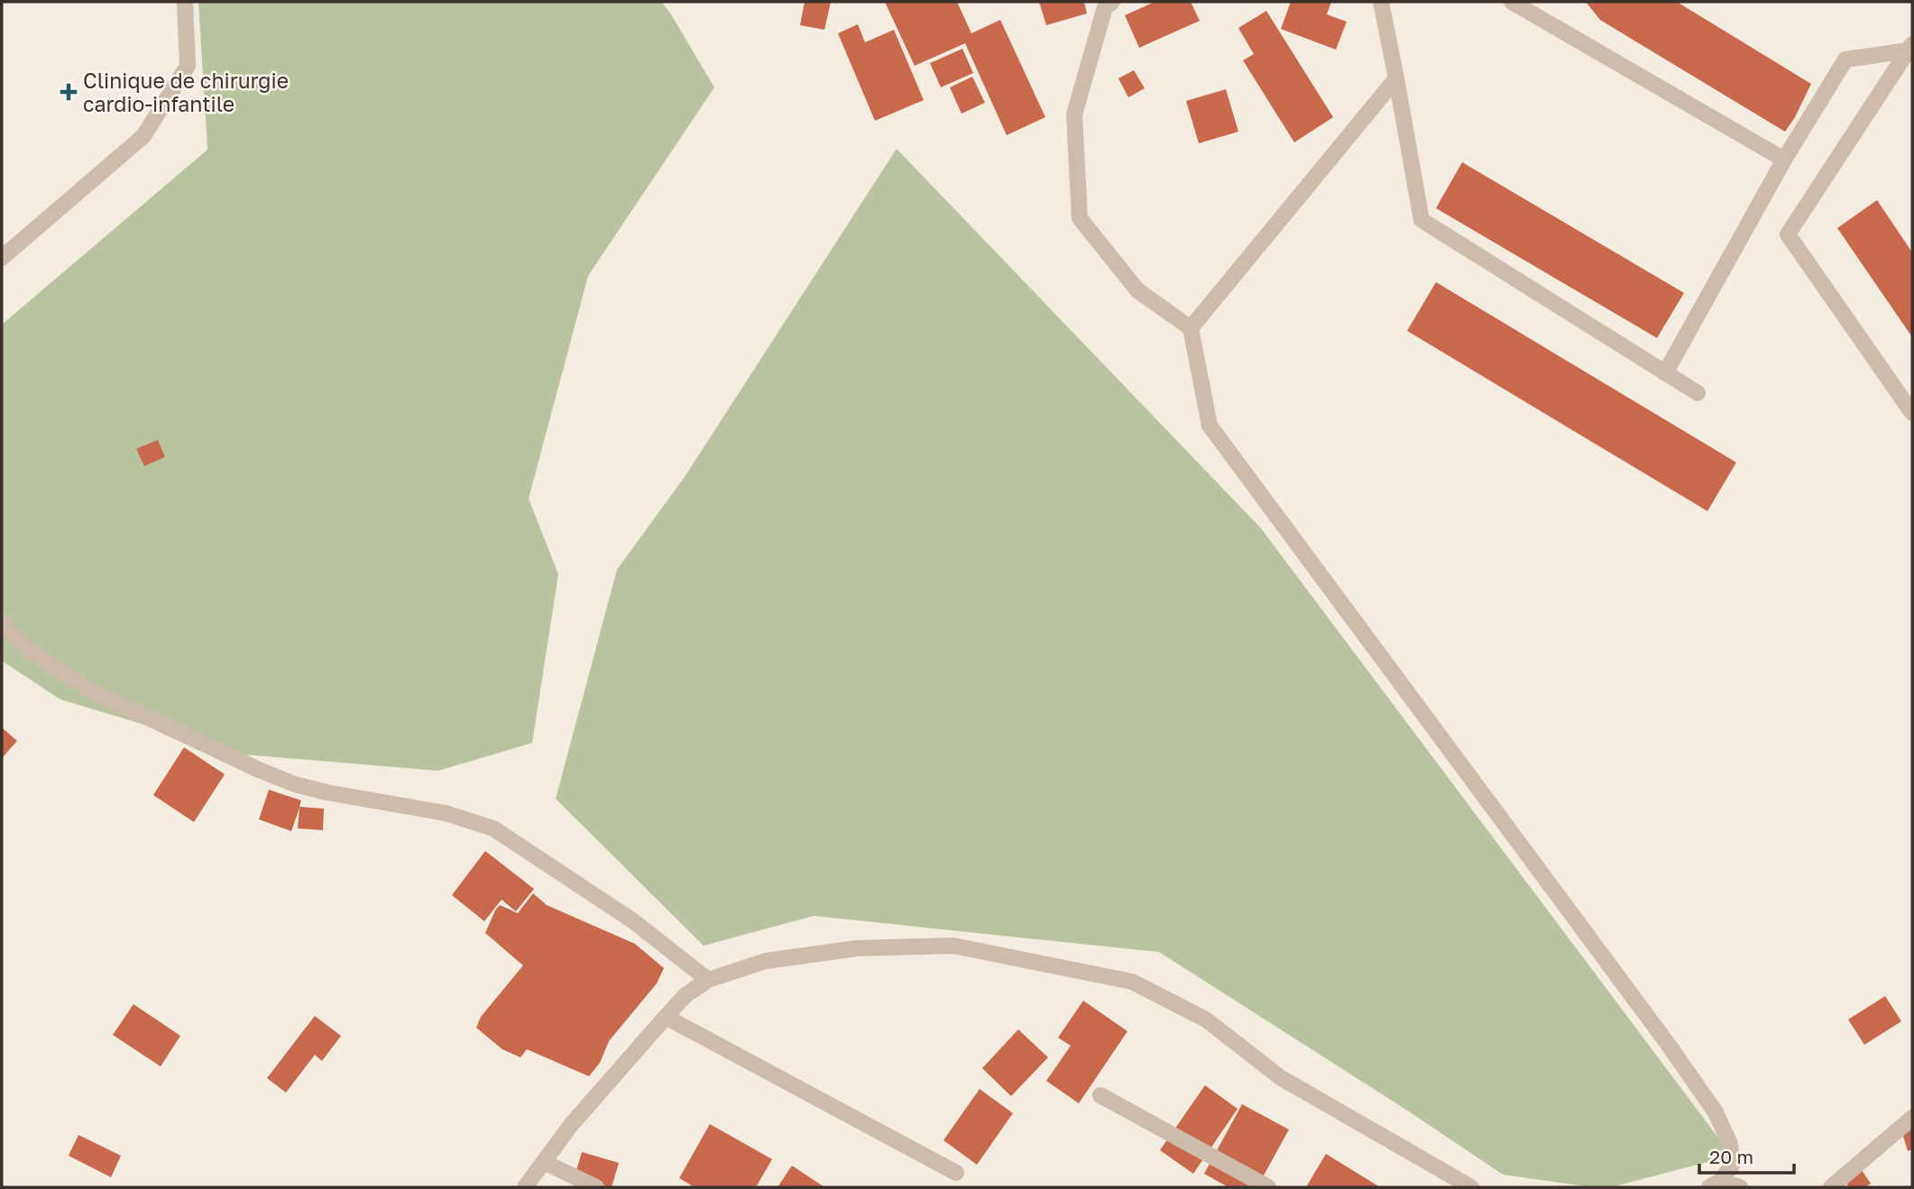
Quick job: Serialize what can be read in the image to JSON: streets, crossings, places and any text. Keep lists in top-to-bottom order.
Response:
{
  "places": {
    "health": ["Clinique de chirurgie cardio-infantile"]
  },
  "scale_bar": "20 m"
}
